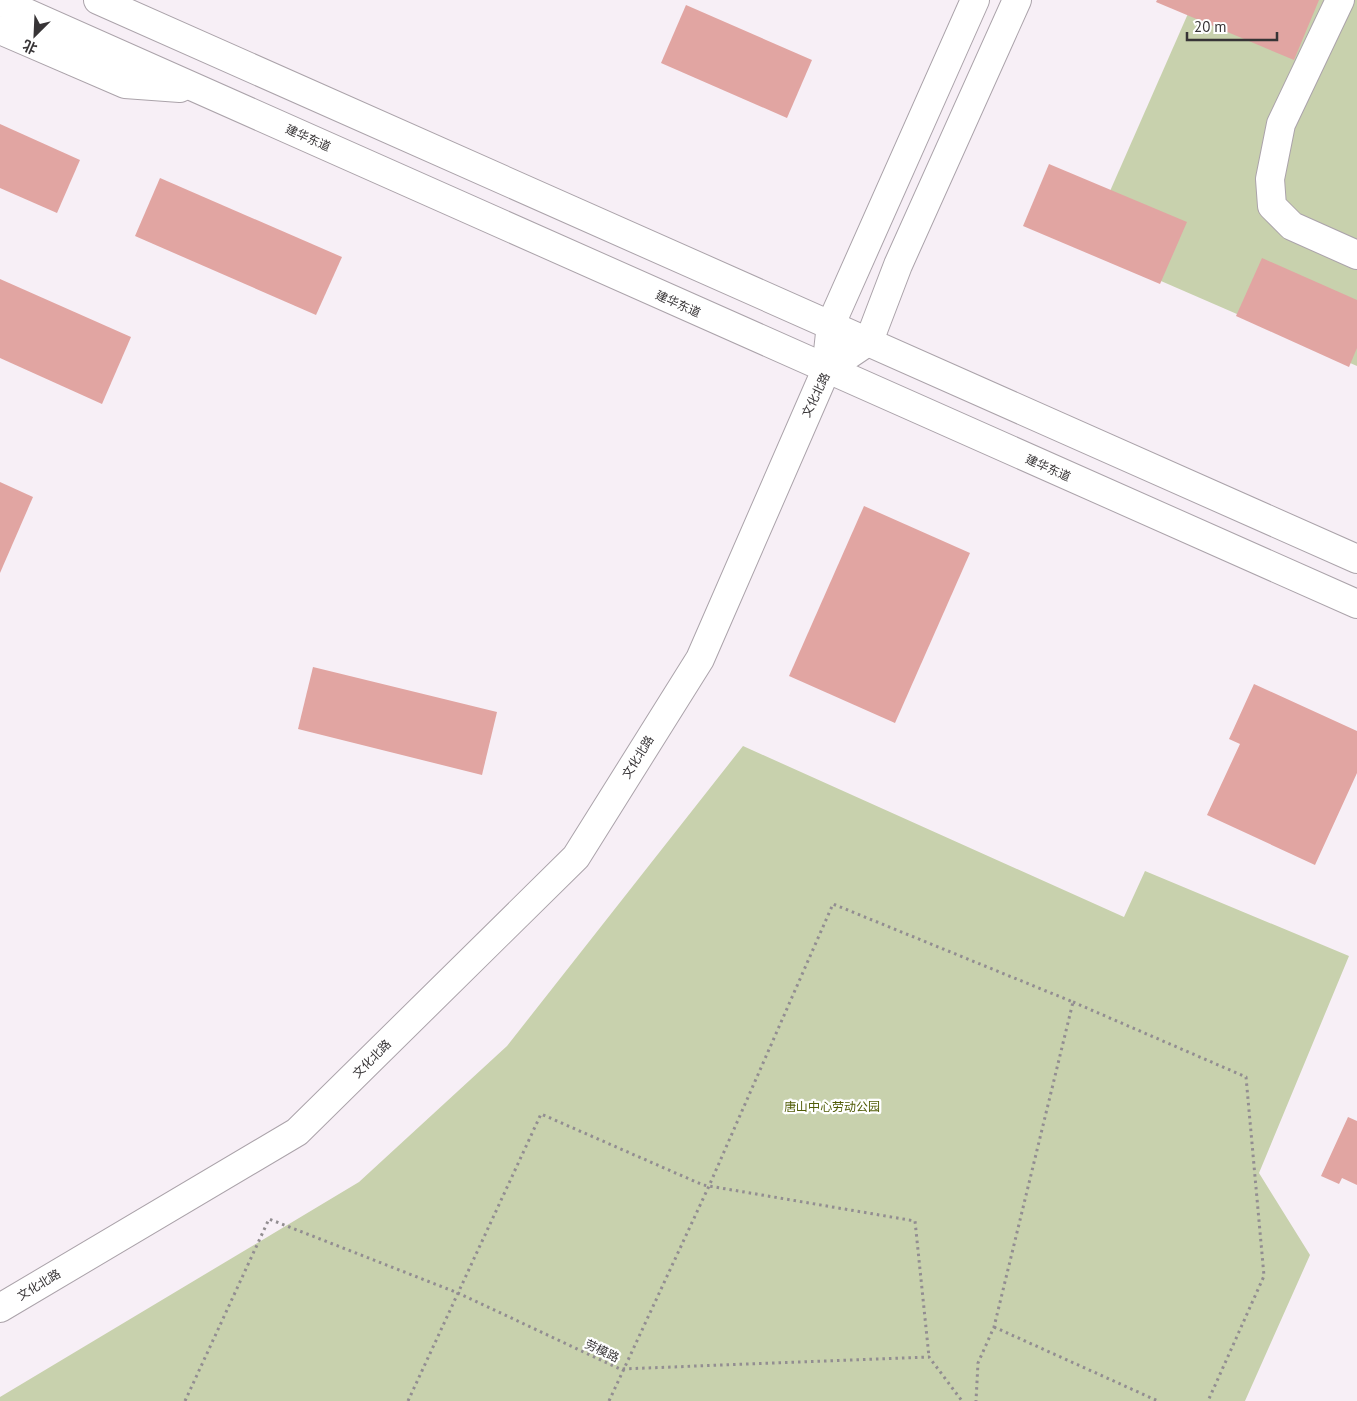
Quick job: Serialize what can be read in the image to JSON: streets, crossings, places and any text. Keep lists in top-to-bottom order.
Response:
{
  "streets": {
    "main road": ["建华东道", "文化北路"],
    "path": ["劳模路"]
  },
  "crossings": [
    ["建华东道", "文化北路"]
  ],
  "parks": ["唐山中心劳动公园"],
  "scale_bar": "20 m",
  "north": "bottom left"
}
